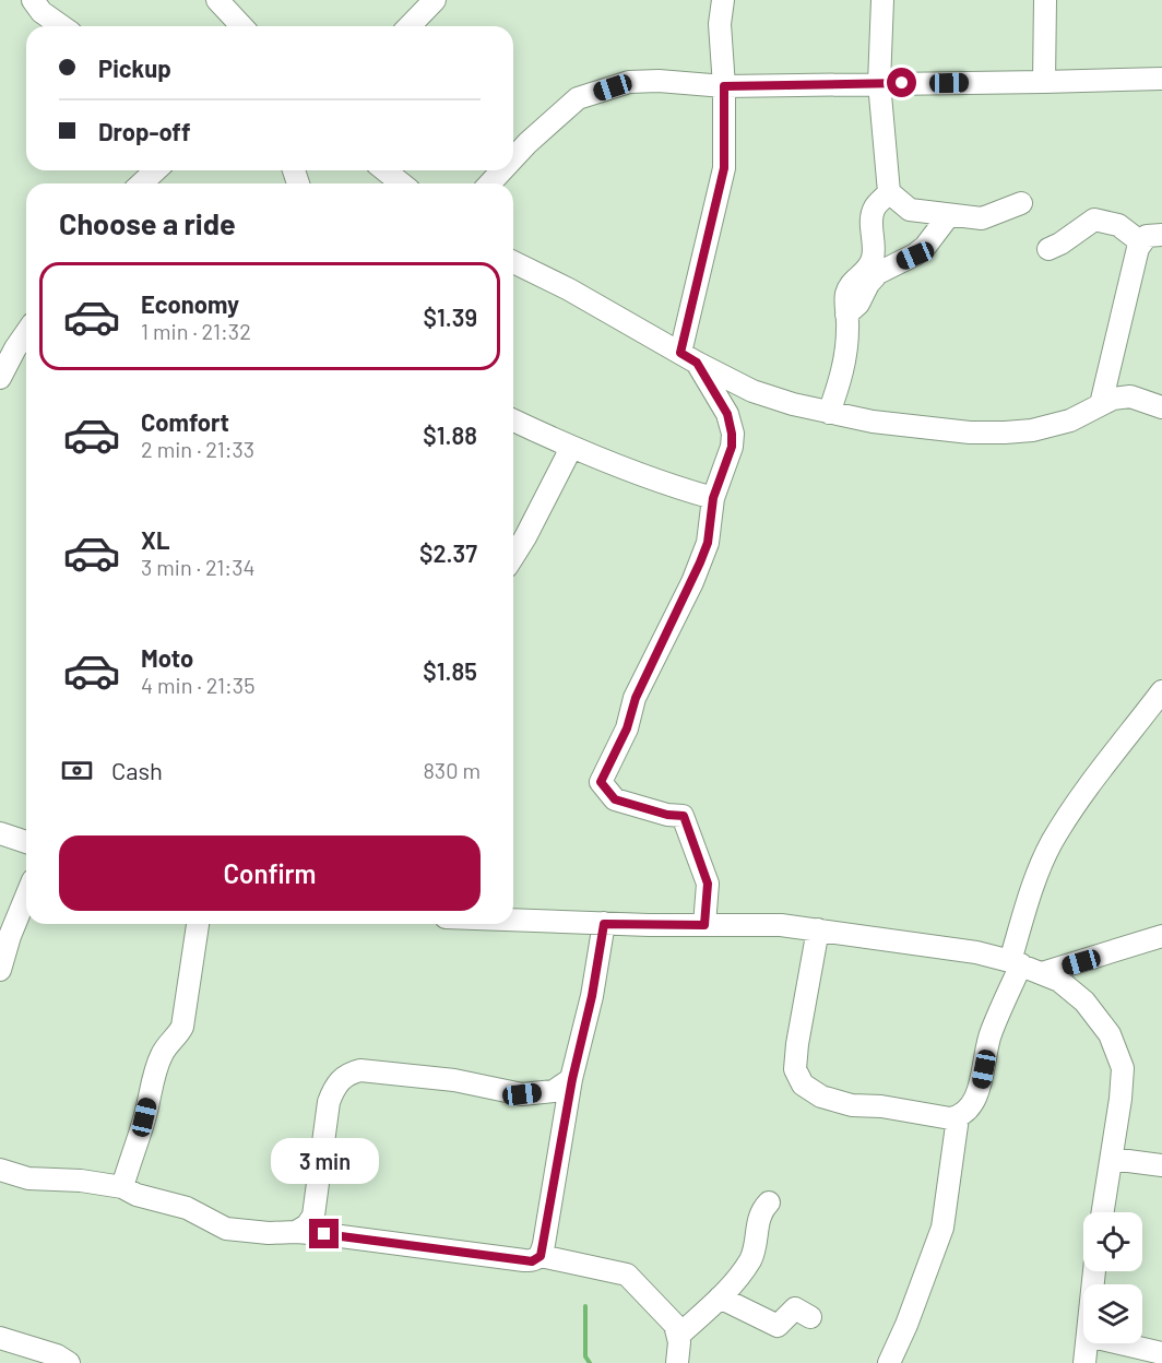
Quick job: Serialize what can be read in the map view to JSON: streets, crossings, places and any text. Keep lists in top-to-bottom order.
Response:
{
  "page": {
    "banner": ["Pickup", "Drop-off"],
    "heading": "Choose a ride",
    "list": [
      {
        "name": "Economy",
        "note": "1 min · 21:32",
        "value": "$1.39"
      },
      {
        "name": "Comfort",
        "note": "2 min · 21:33",
        "value": "$1.88"
      },
      {
        "name": "XL",
        "note": "3 min · 21:34",
        "value": "$2.37"
      },
      {
        "name": "Moto",
        "note": "4 min · 21:35",
        "value": "$1.85"
      }
    ],
    "pay": ["Cash", "830 m"],
    "buttons": "Confirm",
    "bubble": "3 min"
  }
}
